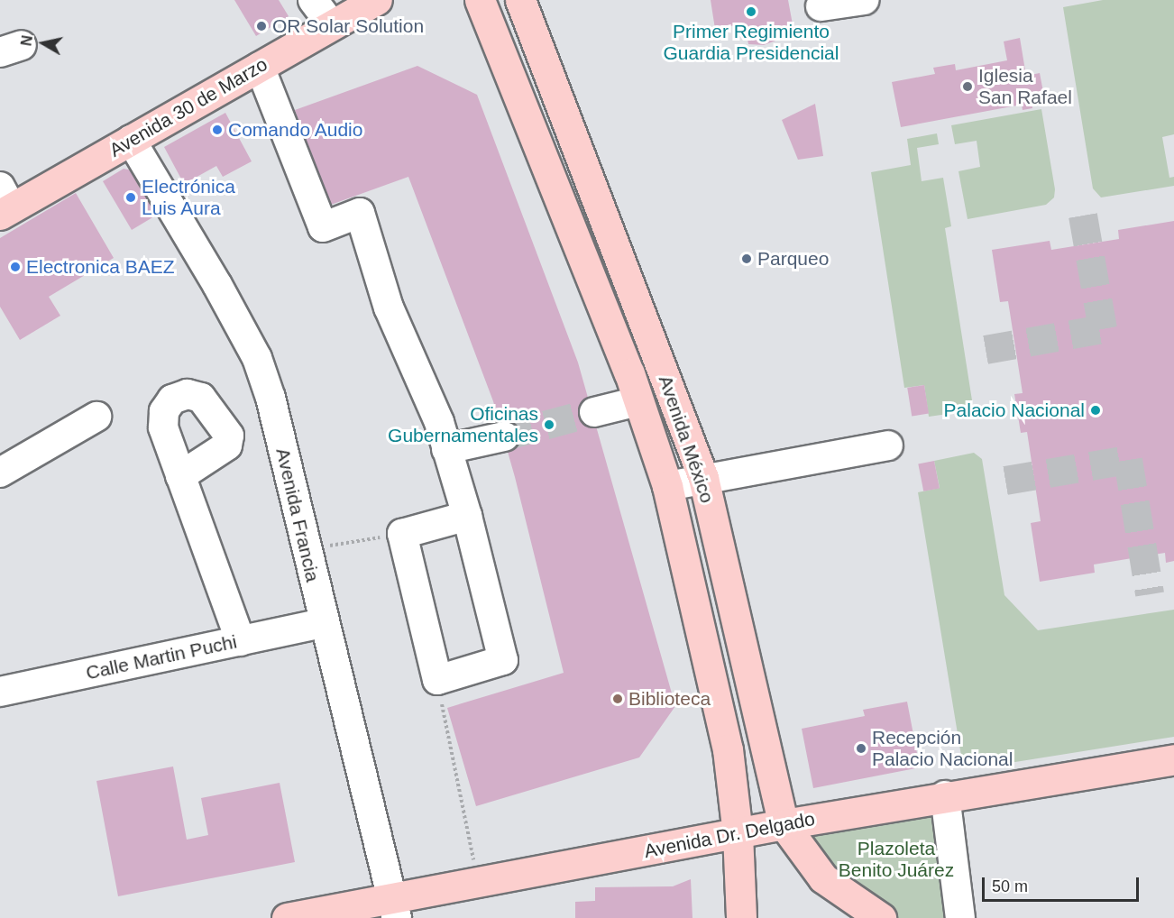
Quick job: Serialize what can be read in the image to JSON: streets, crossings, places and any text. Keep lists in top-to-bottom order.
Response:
{
  "streets": {
    "main road": ["Avenida 30 de Marzo", "Avenida México", "Avenida Dr. Delgado"],
    "street": ["Avenida Francia", "Calle Martin Puchi"]
  },
  "crossings": [
    ["Avenida 30 de Marzo", "Avenida Francia"],
    ["Avenida México", "Avenida Dr. Delgado"],
    ["Avenida Francia", "Calle Martin Puchi"],
    ["Avenida Francia", "Avenida Dr. Delgado"]
  ],
  "parks": ["Plazoleta Benito Juárez"],
  "places": [
    "Primer Regimiento Guardia Presidencial",
    "OR Solar Solution",
    "Iglesia San Rafael",
    "Comando Audio",
    "Electrónica Luis Aura",
    "Parqueo",
    "Electronica BAEZ",
    "Palacio Nacional",
    "Oficinas Gubernamentales",
    "Biblioteca",
    "Recepción Palacio Nacional"
  ],
  "scale_bar": "50 m",
  "north": "left"
}
